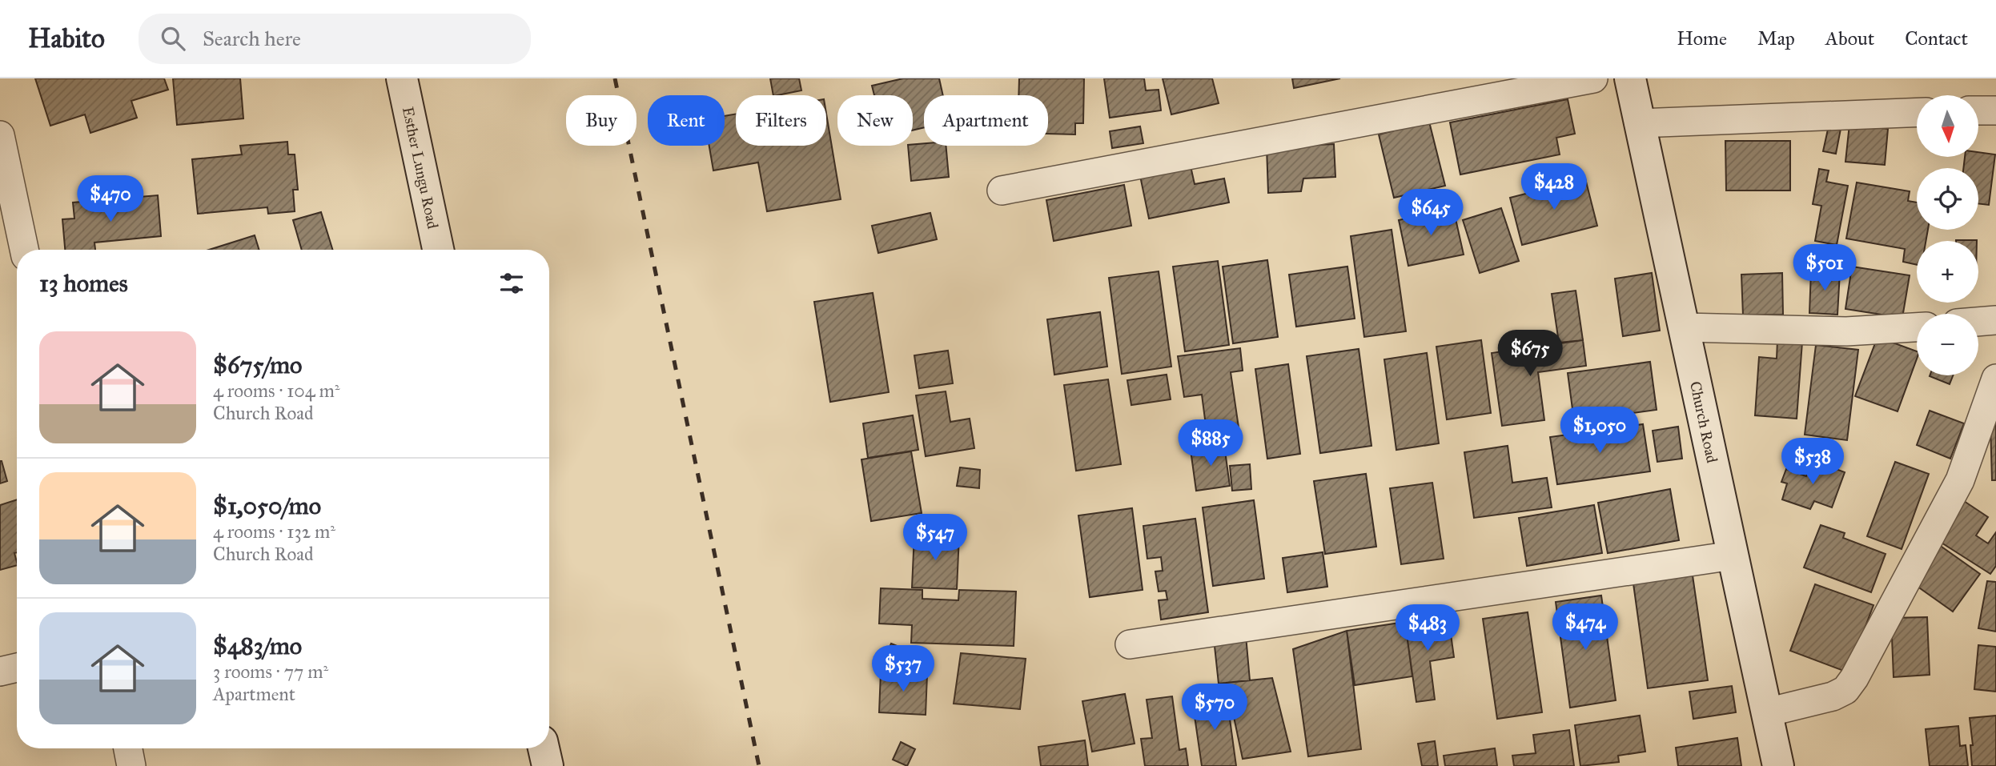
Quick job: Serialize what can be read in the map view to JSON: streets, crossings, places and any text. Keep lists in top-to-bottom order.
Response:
{
  "streets": {
    "street": ["Esther Lungu Road", "Church Road"]
  },
  "north": "bottom",
  "page": {
    "header": "Habito",
    "search": "Search here",
    "nav": [
      "Home",
      "Map",
      "About",
      "Contact"
    ],
    "map_buttons": ["+", "−"],
    "chip": [
      "Buy",
      "Rent",
      "Filters",
      "New",
      "Apartment"
    ],
    "price": [
      "$428",
      "$470",
      "$645",
      "$501",
      "$675",
      "$1,050",
      "$885",
      "$538",
      "$547",
      "$474",
      "$483",
      "$537",
      "$570"
    ],
    "heading": "13 homes",
    "list": [
      {
        "name": "$675/mo",
        "note": "4 rooms · 104 m² · Church Road"
      },
      {
        "name": "$1,050/mo",
        "note": "4 rooms · 132 m² · Church Road"
      },
      {
        "name": "$483/mo",
        "note": "3 rooms · 77 m² · Apartment"
      }
    ]
  }
}
